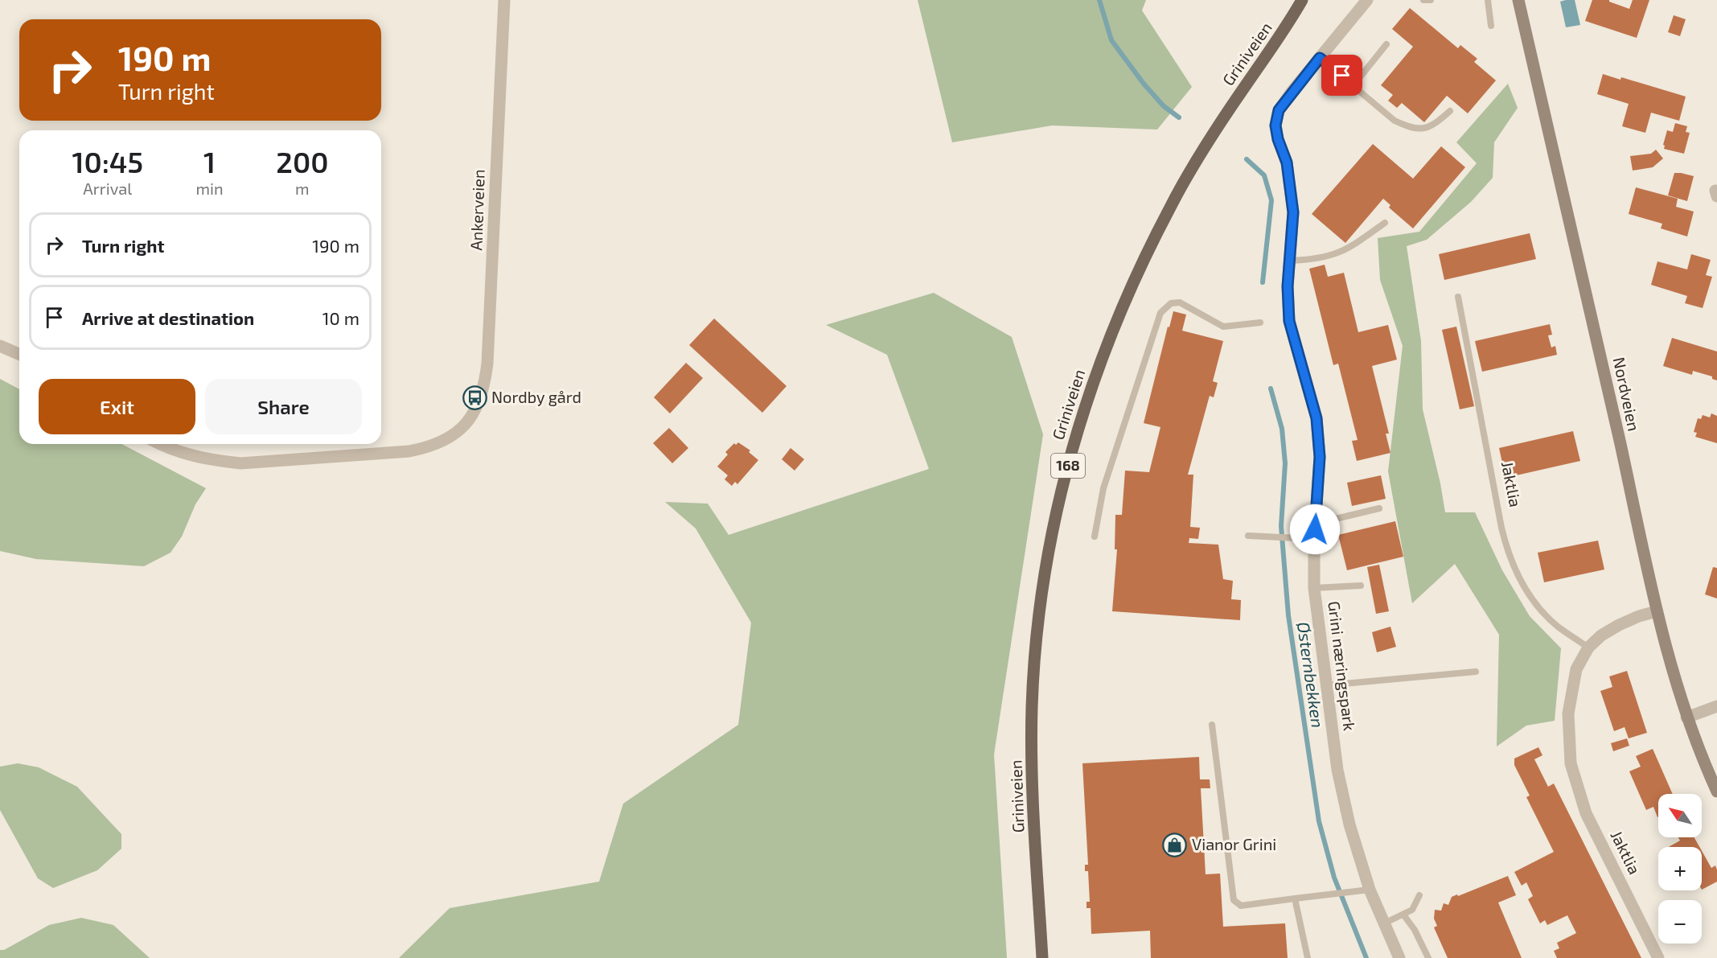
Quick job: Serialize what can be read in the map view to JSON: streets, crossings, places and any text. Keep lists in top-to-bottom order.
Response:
{
  "streets": {
    "main road": ["Griniveien", "Nordveien", "168"],
    "street": ["Ankerveien", "Jaktlia", "Grini næringspark"]
  },
  "crossings": [
    ["Nordveien", "Jaktlia"]
  ],
  "water": ["Østernbekken"],
  "places": {
    "bus stop": ["Nordby gård"],
    "shop": ["Vianor Grini"]
  },
  "north": "top left",
  "page": {
    "turn": ["190 m", "Turn right"],
    "eta": [
      "10:45",
      "Arrival",
      "1",
      "min",
      "200",
      "m"
    ],
    "list": [
      {
        "name": "Turn right",
        "value": "190 m"
      },
      {
        "name": "Arrive at destination",
        "value": "10 m"
      }
    ],
    "buttons": ["Exit", "Share"],
    "map_buttons": ["+", "−"]
  }
}
